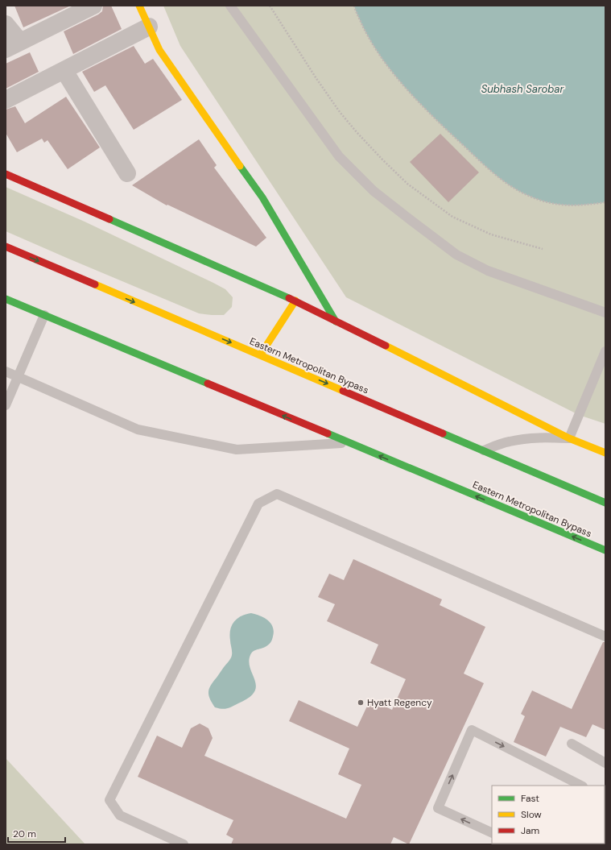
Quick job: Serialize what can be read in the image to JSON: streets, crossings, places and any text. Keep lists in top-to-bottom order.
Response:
{
  "streets": {
    "main road": ["Eastern Metropolitan Bypass"]
  },
  "water": ["Subhash Sarobar"],
  "places": ["Hyatt Regency"],
  "legend": ["Fast", "Slow", "Jam"],
  "scale_bar": "20 m"
}
